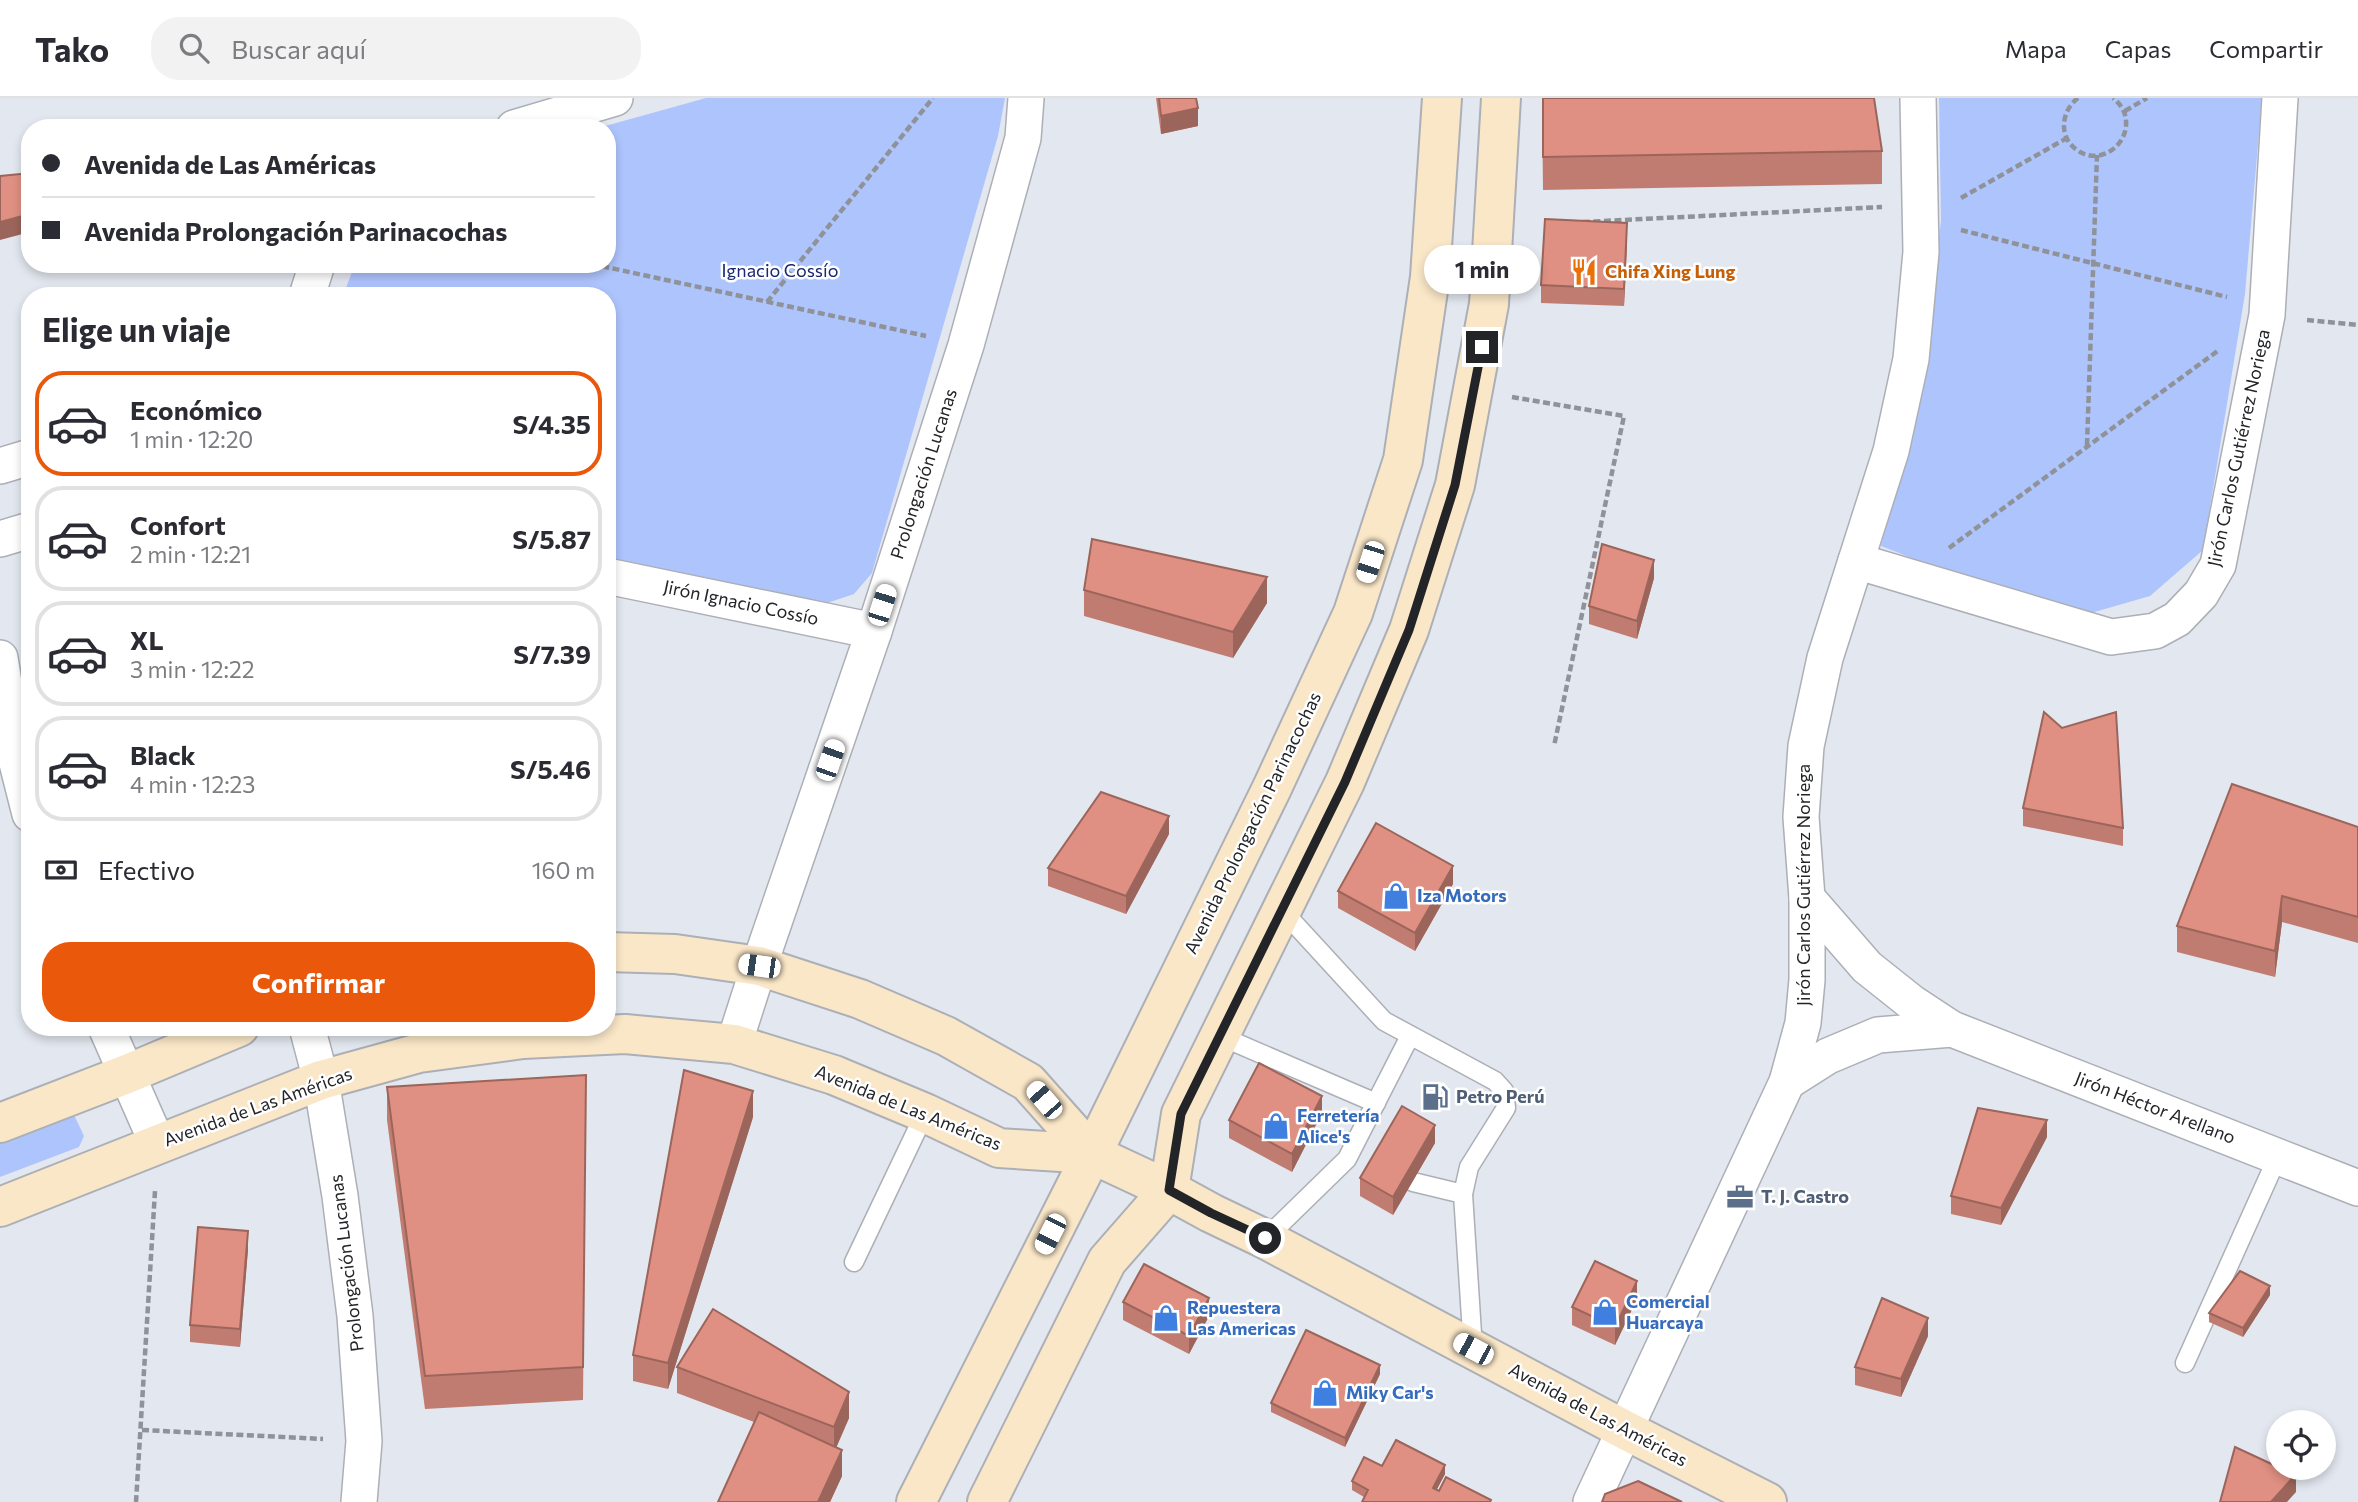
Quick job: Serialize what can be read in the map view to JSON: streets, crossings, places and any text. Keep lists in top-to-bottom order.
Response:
{
  "streets": {
    "main road": ["Avenida Prolongación Parinacochas", "Avenida de Las Américas"],
    "street": [
      "Jirón Carlos Gutiérrez Noriega",
      "Prolongación Lucanas",
      "Jirón Ignacio Cossío",
      "Jirón Héctor Arellano"
    ]
  },
  "crossings": [
    ["Jirón Carlos Gutiérrez Noriega", "Avenida de Las Américas"],
    ["Jirón Carlos Gutiérrez Noriega", "Jirón Héctor Arellano"],
    ["Prolongación Lucanas", "Jirón Ignacio Cossío"],
    ["Prolongación Lucanas", "Avenida de Las Américas"],
    ["Avenida Prolongación Parinacochas", "Avenida de Las Américas"]
  ],
  "parks": ["Ignacio Cossío"],
  "places": {
    "restaurant": ["Chifa Xing Lung"],
    "shop": [
      "Iza Motors",
      "Ferretería Alice's",
      "Comercial Huarcaya",
      "Repuestera Las Americas",
      "Miky Car's"
    ],
    "fuel station": ["Petro Perú"],
    "office": ["T. J. Castro"]
  },
  "page": {
    "header": "Tako",
    "search": "Buscar aquí",
    "nav": ["Mapa", "Capas", "Compartir"],
    "banner": ["Avenida de Las Américas", "Avenida Prolongación Parinacochas"],
    "bubble": "1 min",
    "heading": "Elige un viaje",
    "list": [
      {
        "name": "Económico",
        "note": "1 min · 12:20",
        "value": "S/4.35"
      },
      {
        "name": "Confort",
        "note": "2 min · 12:21",
        "value": "S/5.87"
      },
      {
        "name": "XL",
        "note": "3 min · 12:22",
        "value": "S/7.39"
      },
      {
        "name": "Black",
        "note": "4 min · 12:23",
        "value": "S/5.46"
      }
    ],
    "pay": ["Efectivo", "160 m"],
    "buttons": "Confirmar"
  }
}
